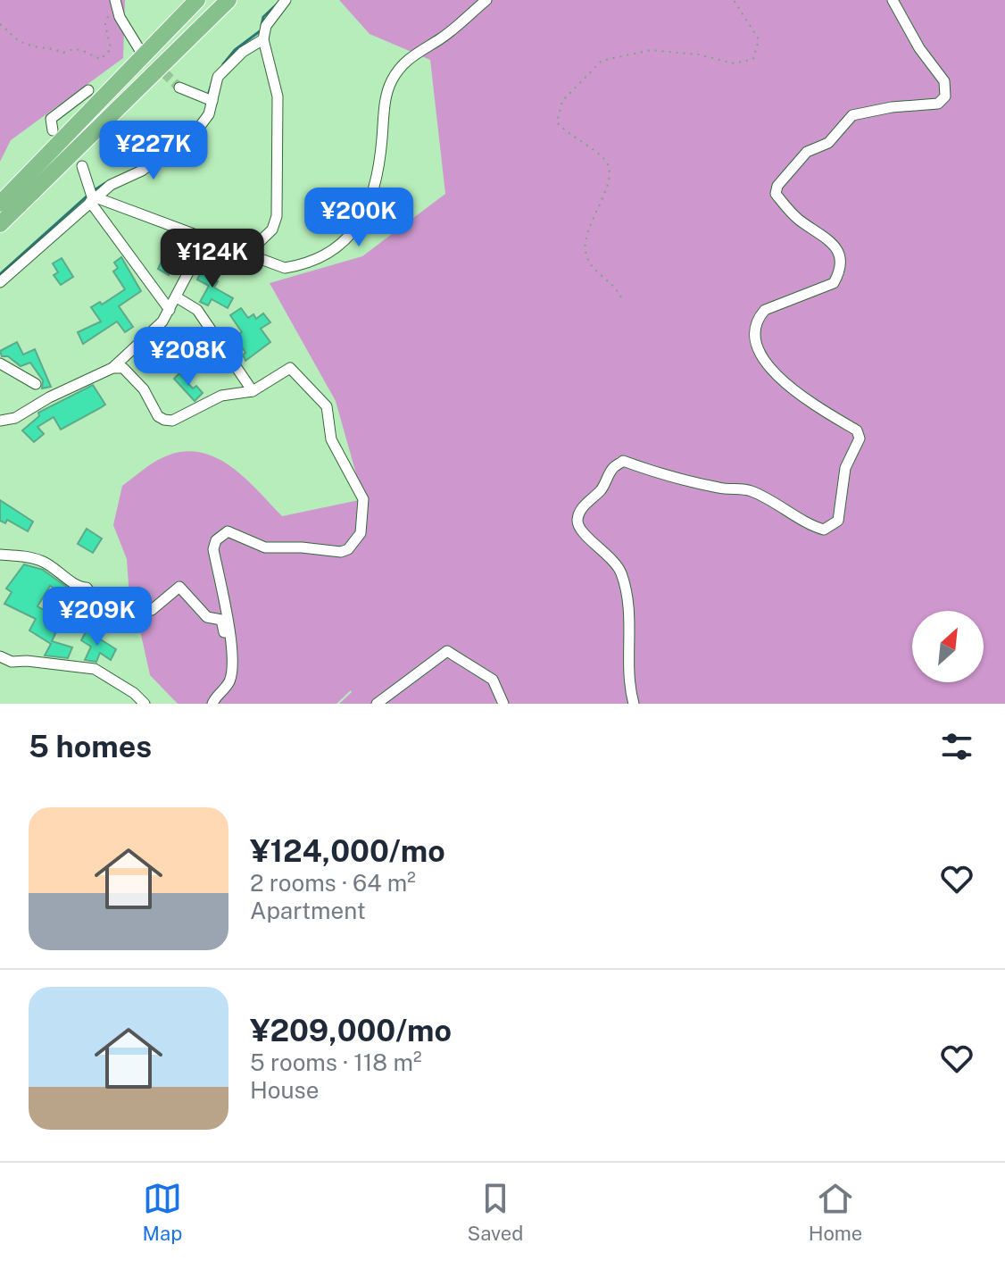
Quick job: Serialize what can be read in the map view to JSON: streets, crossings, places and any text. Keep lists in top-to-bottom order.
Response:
{
  "north": "top right",
  "page": {
    "price": [
      "¥227K",
      "¥200K",
      "¥124K",
      "¥208K",
      "¥209K"
    ],
    "heading": "5 homes",
    "list": [
      {
        "name": "¥124,000/mo",
        "note": "2 rooms · 64 m² · Apartment"
      },
      {
        "name": "¥209,000/mo",
        "note": "5 rooms · 118 m² · House"
      }
    ],
    "tabs": ["Map", "Saved", "Home"]
  }
}
